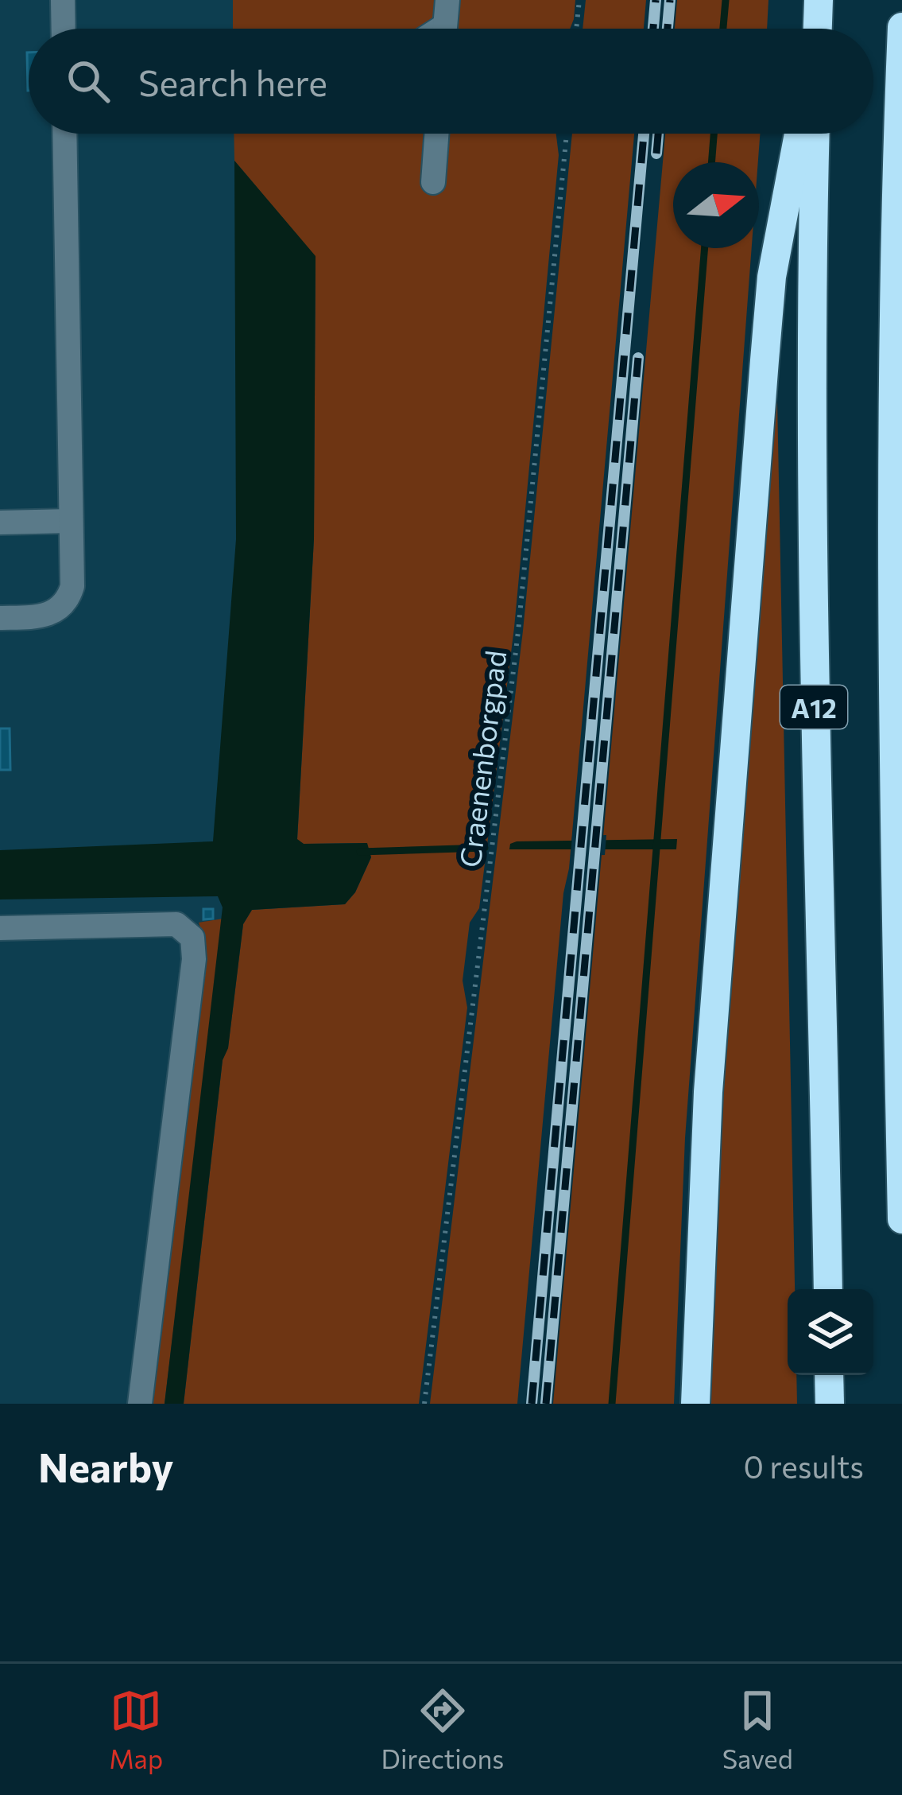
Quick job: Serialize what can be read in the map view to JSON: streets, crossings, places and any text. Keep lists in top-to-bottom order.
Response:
{
  "streets": {
    "highway": ["A12"],
    "path": ["Craenenborgpad"]
  },
  "north": "right",
  "page": {
    "search": "Search here",
    "heading": ["Nearby", "0 results"],
    "nav": ["Map", "Directions", "Saved"]
  }
}
